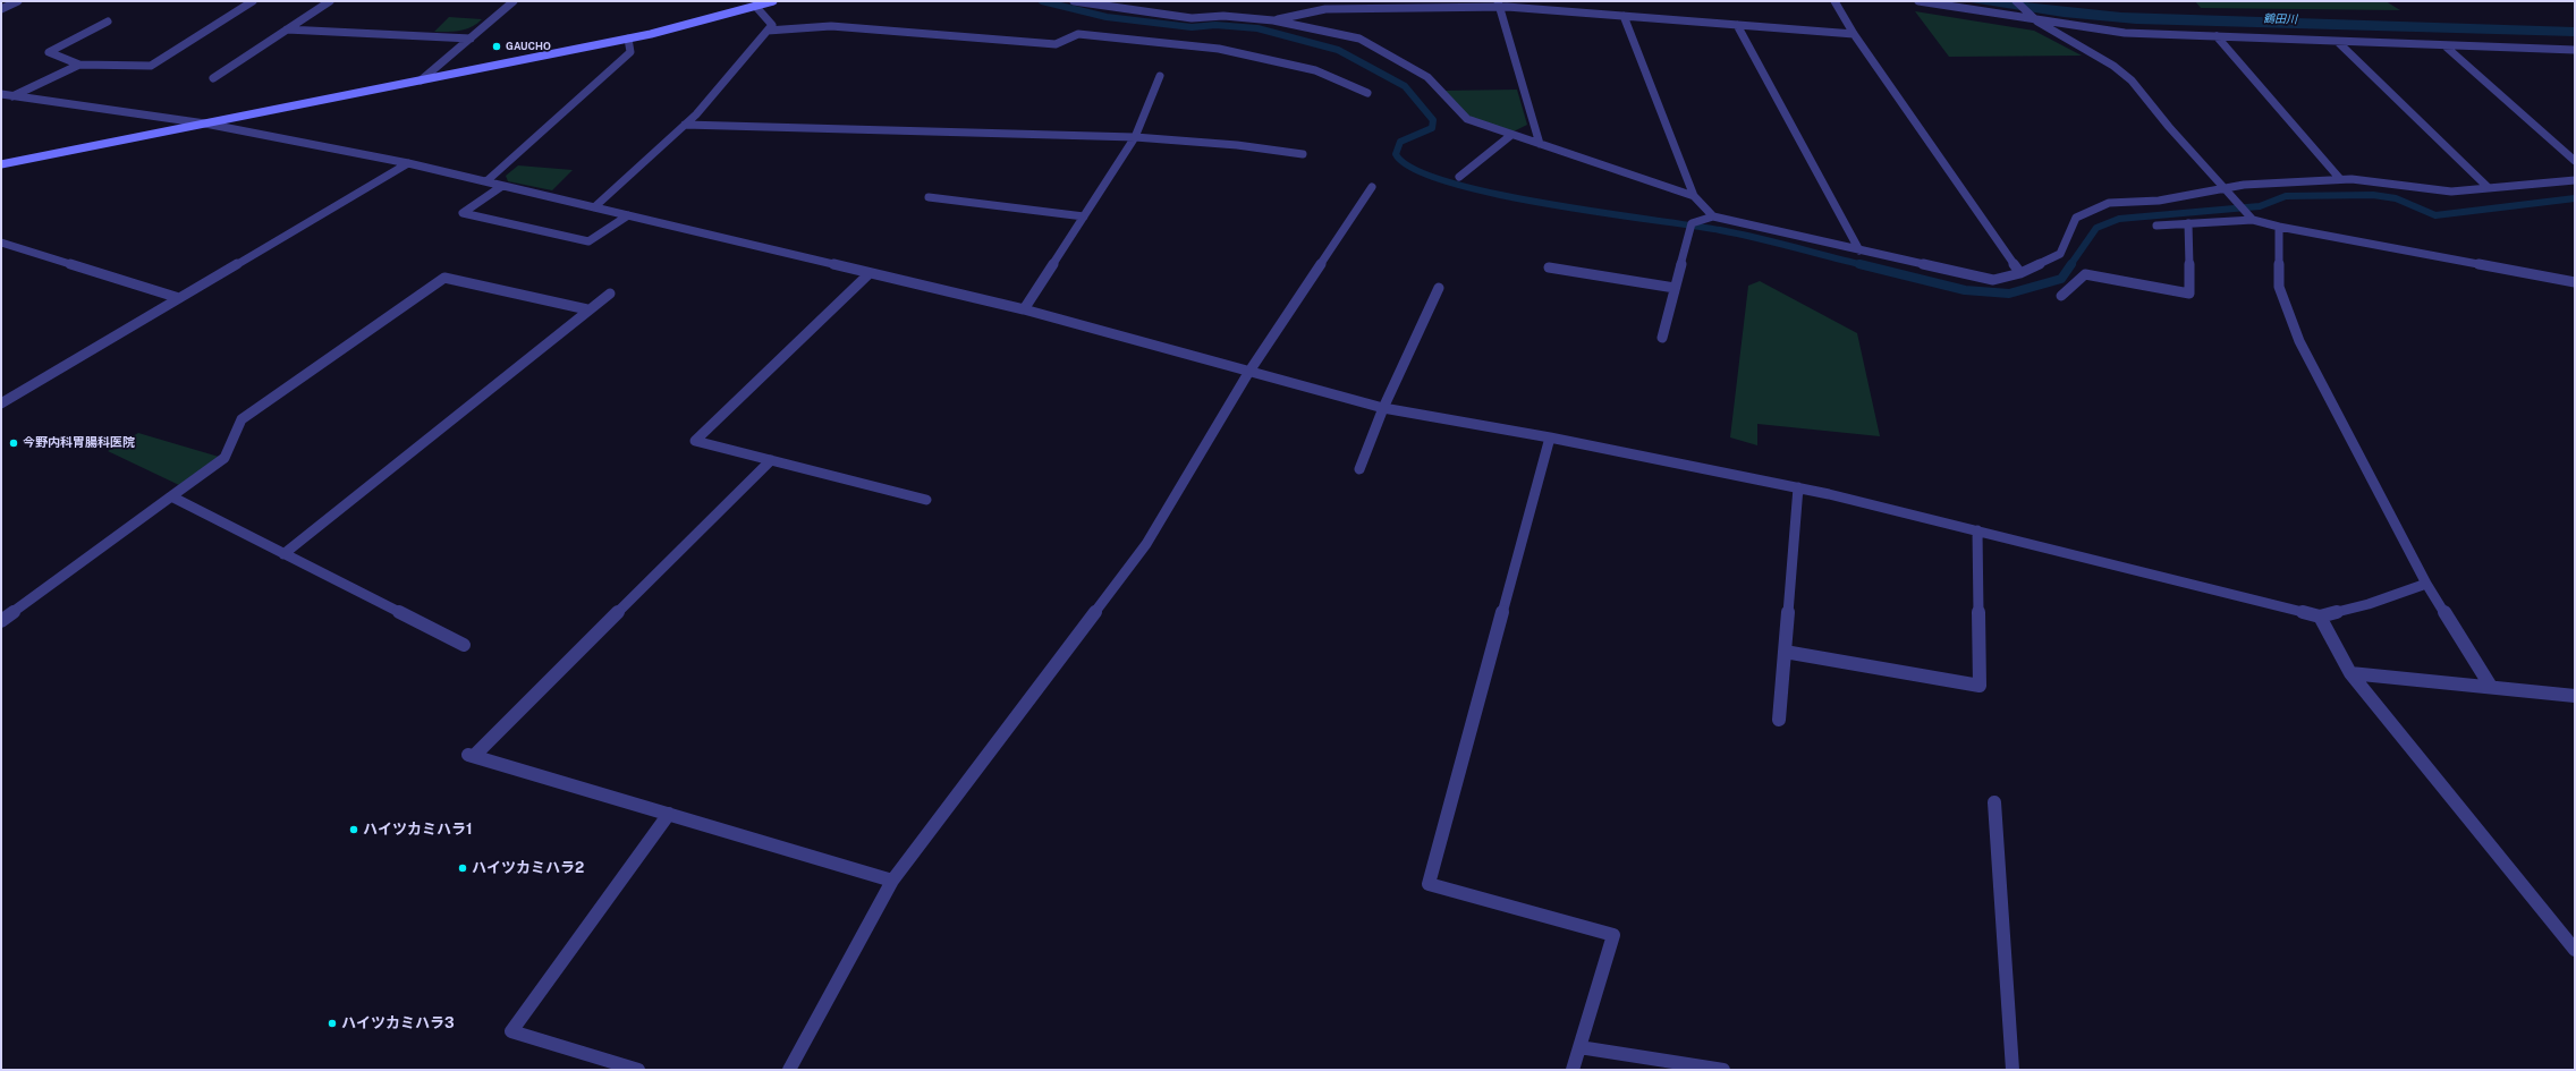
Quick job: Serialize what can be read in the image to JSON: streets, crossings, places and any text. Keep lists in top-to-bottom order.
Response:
{
  "water": ["鶴田川"],
  "places": [
    "GAUCHO",
    "今野内科胃腸科医院",
    "ハイツカミハラ1",
    "ハイツカミハラ2",
    "ハイツカミハラ3"
  ]
}
